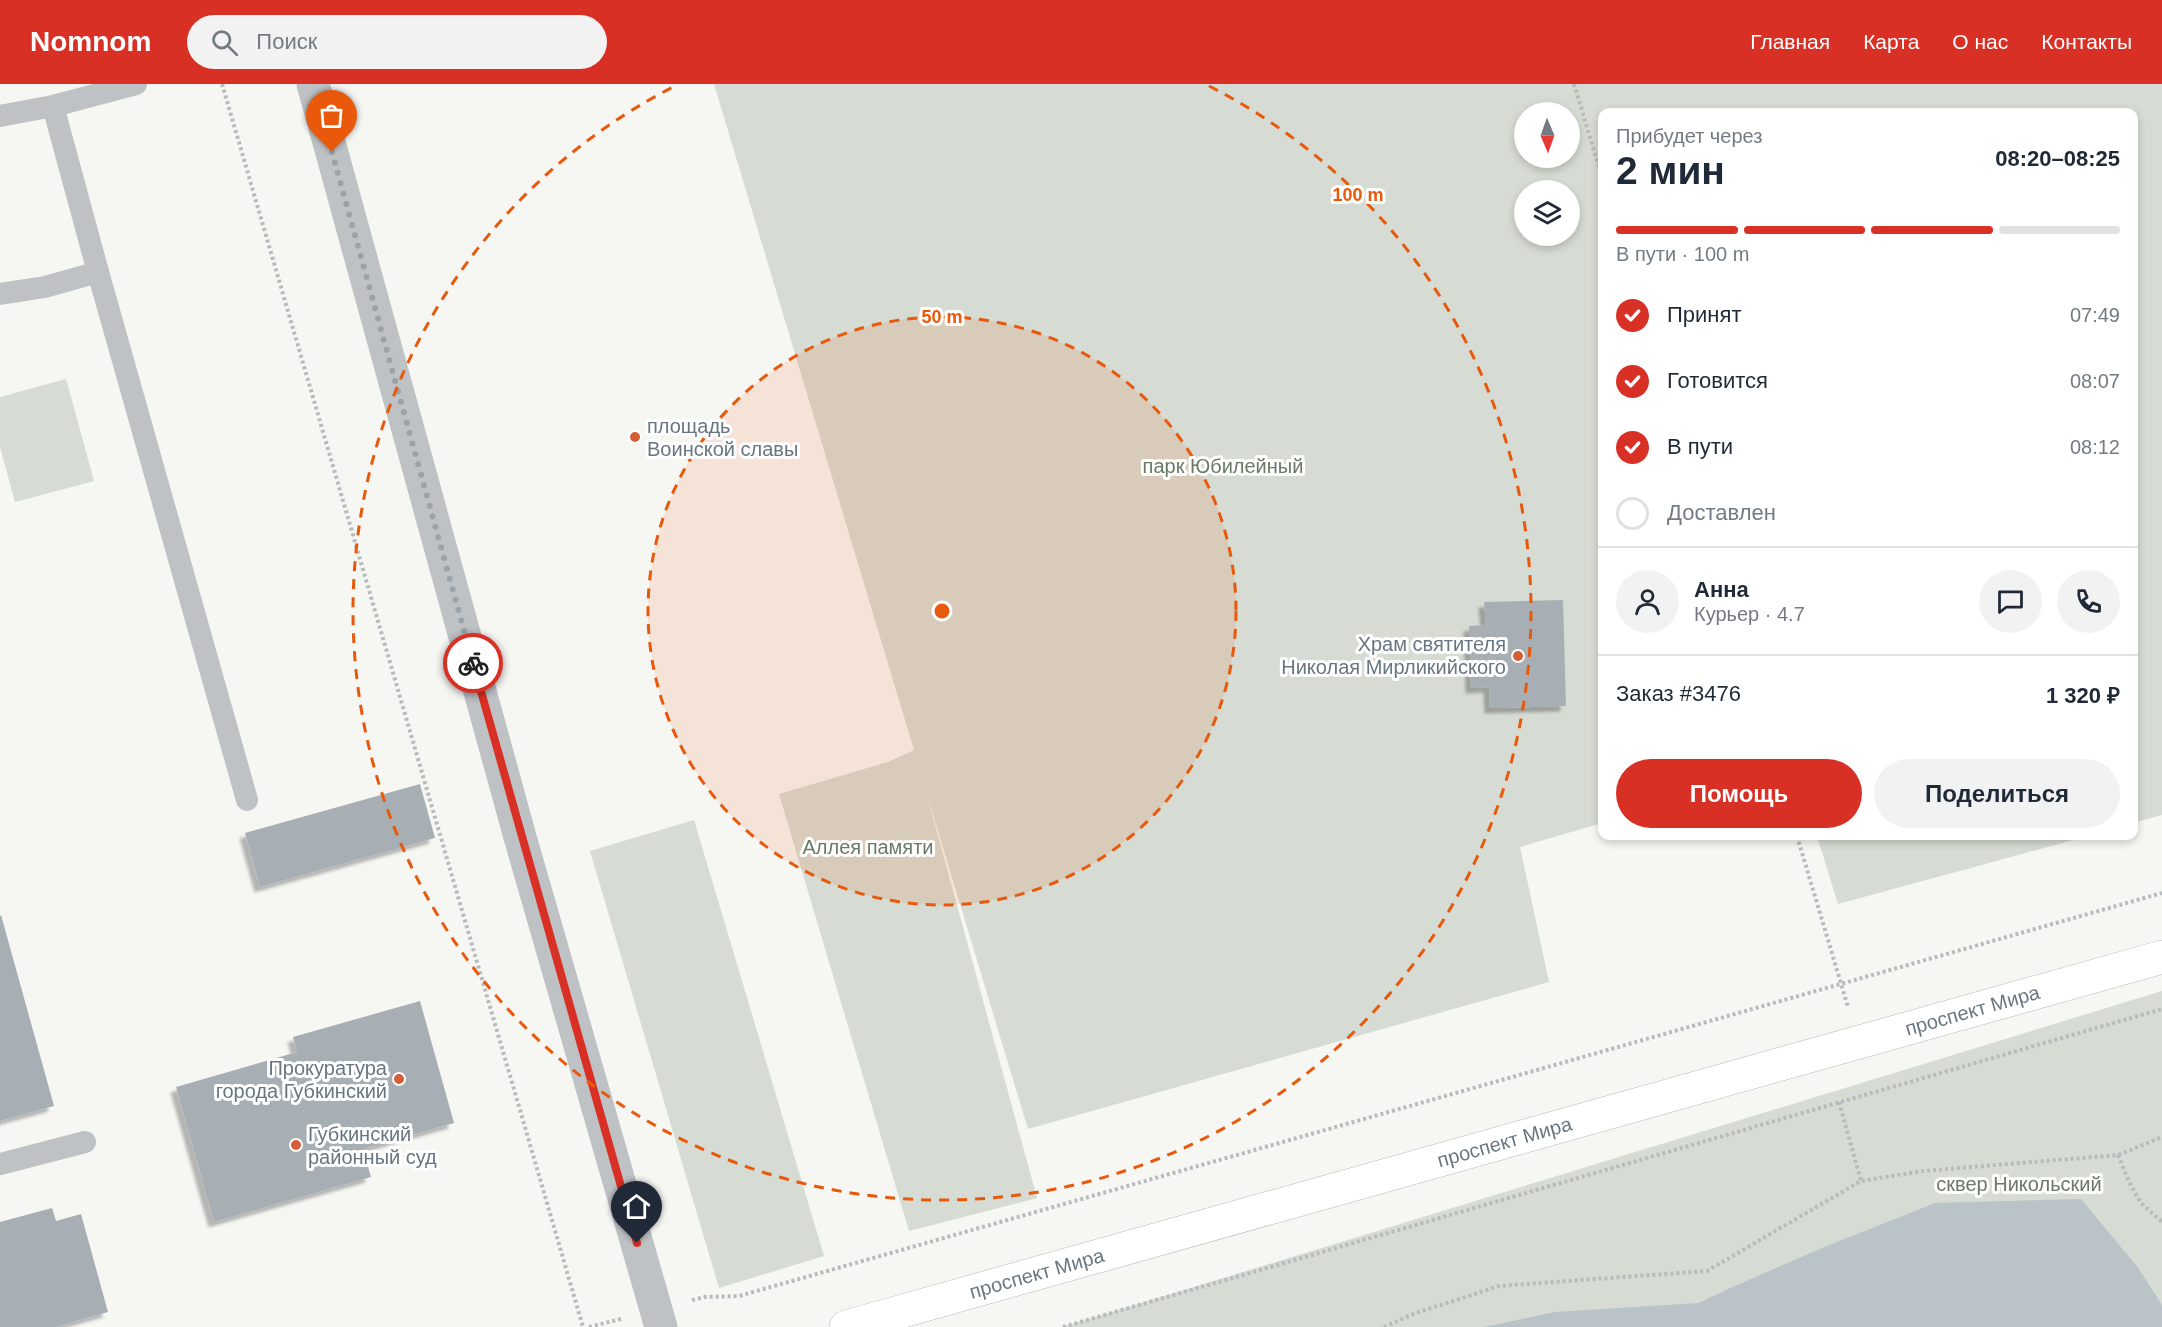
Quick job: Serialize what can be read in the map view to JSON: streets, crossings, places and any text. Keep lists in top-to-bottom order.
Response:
{
  "streets": {
    "main road": ["проспект Мира"]
  },
  "parks": ["парк Юбилейный", "Аллея памяти", "сквер Никольский"],
  "places": [
    "площадь Воинской славы",
    "Храм святителя Николая Мирликийского",
    "Прокуратура города Губкинский",
    "Губкинский районный суд"
  ],
  "north": "bottom",
  "page": {
    "header": "Nomnom",
    "search": "Поиск",
    "nav": [
      "Главная",
      "Карта",
      "О нас",
      "Контакты"
    ],
    "heading": ["2 мин", "Прибудет через", "08:20–08:25"],
    "panel": [
      "Анна",
      "Курьер · 4.7",
      "Заказ #3476",
      "1 320 ₽"
    ],
    "bar": "В пути · 100 m",
    "list": [
      ["Принят", "07:49"],
      ["Готовится", "08:07"],
      ["В пути", "08:12"],
      "Доставлен"
    ],
    "buttons": ["Помощь", "Поделиться"]
  },
  "rings": ["100 m", "50 m"]
}
